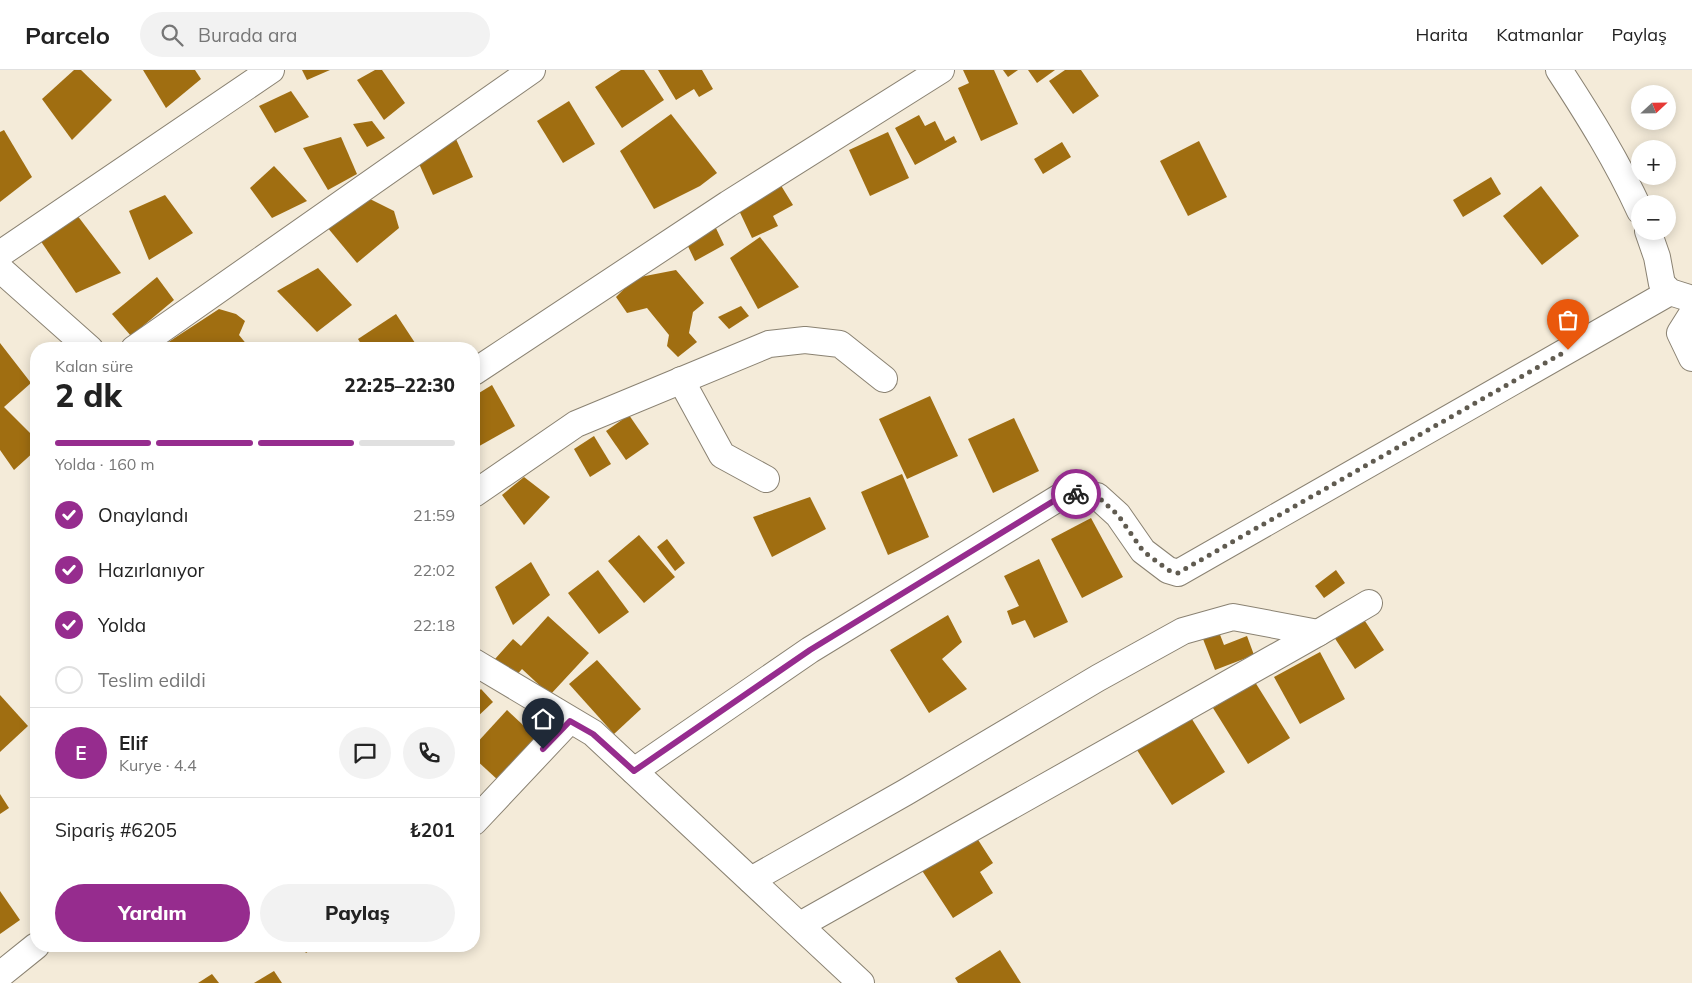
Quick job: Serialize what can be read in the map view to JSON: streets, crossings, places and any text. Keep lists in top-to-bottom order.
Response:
{
  "north": "right",
  "page": {
    "header": "Parcelo",
    "search": "Burada ara",
    "nav": ["Harita", "Katmanlar", "Paylaş"],
    "map_buttons": ["+", "−"],
    "heading": ["2 dk", "Kalan süre", "22:25–22:30"],
    "panel": [
      "Elif",
      "Kurye · 4.4",
      "Sipariş #6205",
      "₺201"
    ],
    "bar": "Yolda · 160 m",
    "list": [
      ["Onaylandı", "21:59"],
      ["Hazırlanıyor", "22:02"],
      ["Yolda", "22:18"],
      "Teslim edildi"
    ],
    "round": "E",
    "buttons": ["Yardım", "Paylaş"]
  }
}
